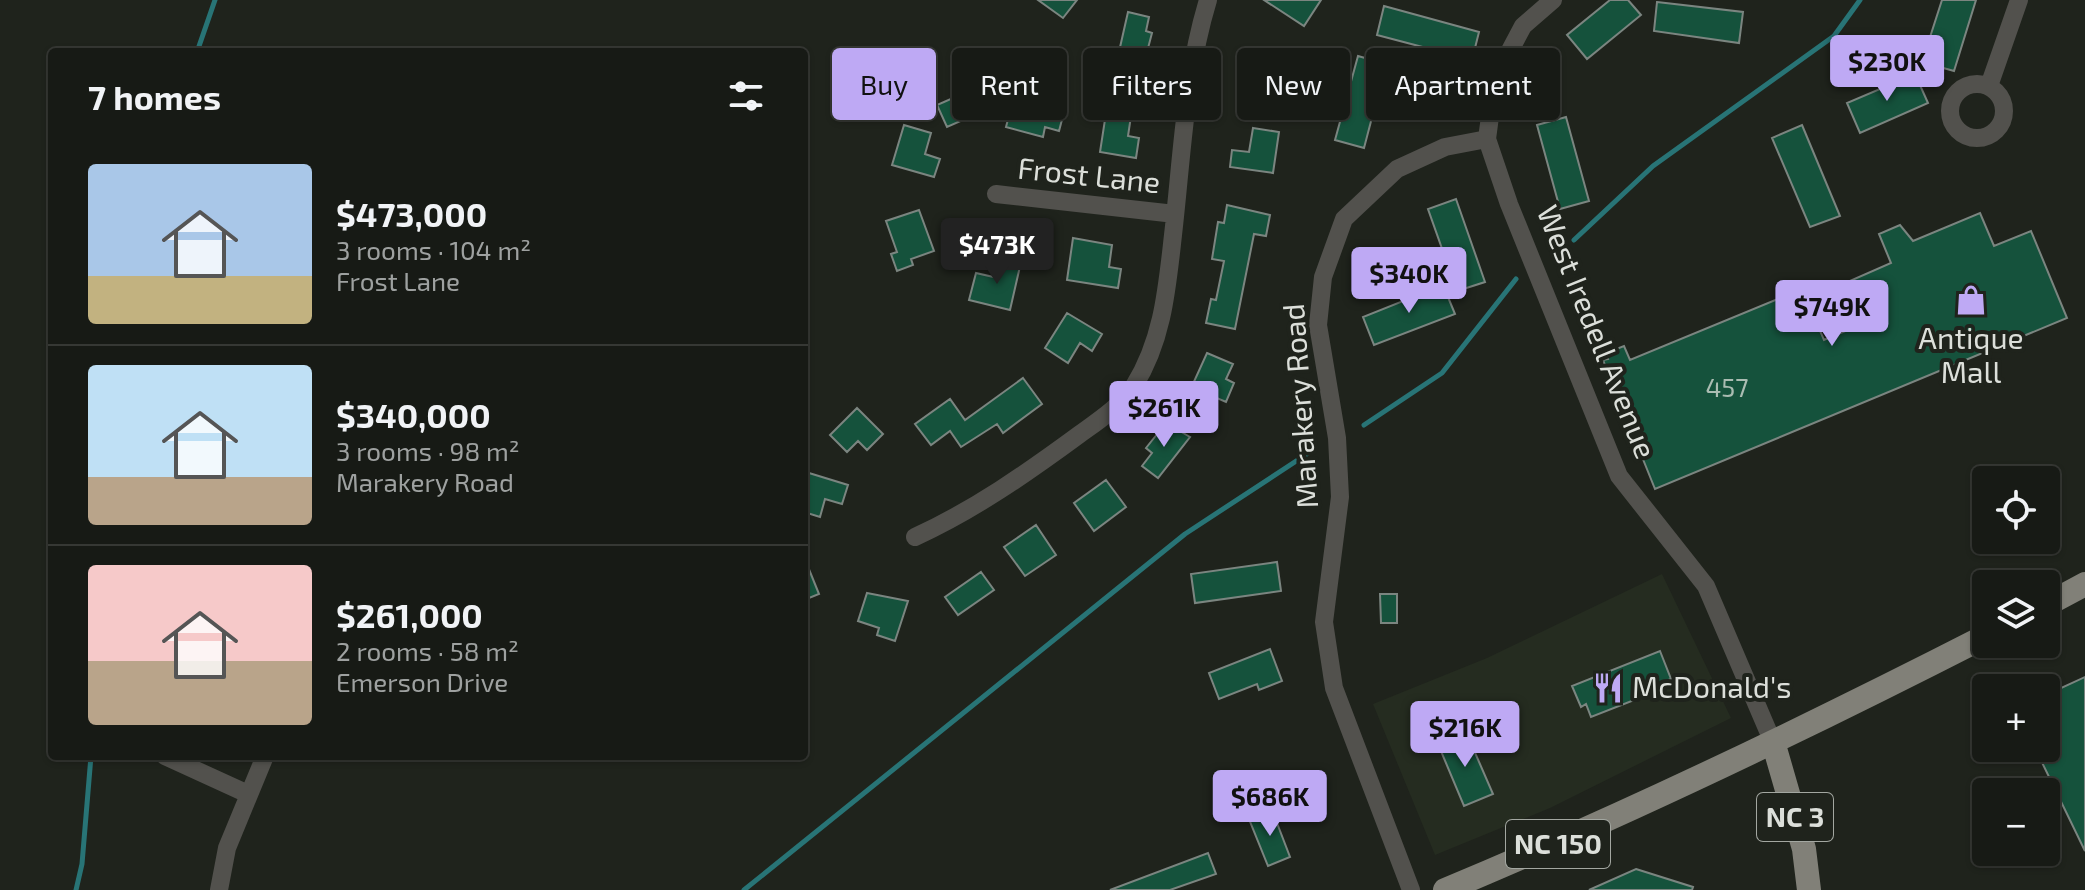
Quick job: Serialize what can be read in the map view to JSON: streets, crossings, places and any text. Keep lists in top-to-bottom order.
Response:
{
  "streets": {
    "main road": ["West Iredell Avenue", "NC 3", "NC 150"],
    "street": ["Frost Lane", "Marakery Road"]
  },
  "crossings": [
    ["West Iredell Avenue", "Marakery Road"],
    ["West Iredell Avenue", "NC 150"]
  ],
  "places": {
    "shop": ["Antique Mall"],
    "restaurant": ["McDonald's"]
  },
  "house_numbers": ["457"],
  "page": {
    "price": [
      "$230K",
      "$473K",
      "$340K",
      "$749K",
      "$261K",
      "$216K",
      "$686K"
    ],
    "chip": [
      "Buy",
      "Rent",
      "Filters",
      "New",
      "Apartment"
    ],
    "heading": "7 homes",
    "list": [
      {
        "name": "$473,000",
        "note": "3 rooms · 104 m² · Frost Lane"
      },
      {
        "name": "$340,000",
        "note": "3 rooms · 98 m² · Marakery Road"
      },
      {
        "name": "$261,000",
        "note": "2 rooms · 58 m² · Emerson Drive"
      }
    ],
    "map_buttons": ["+", "−"]
  }
}
